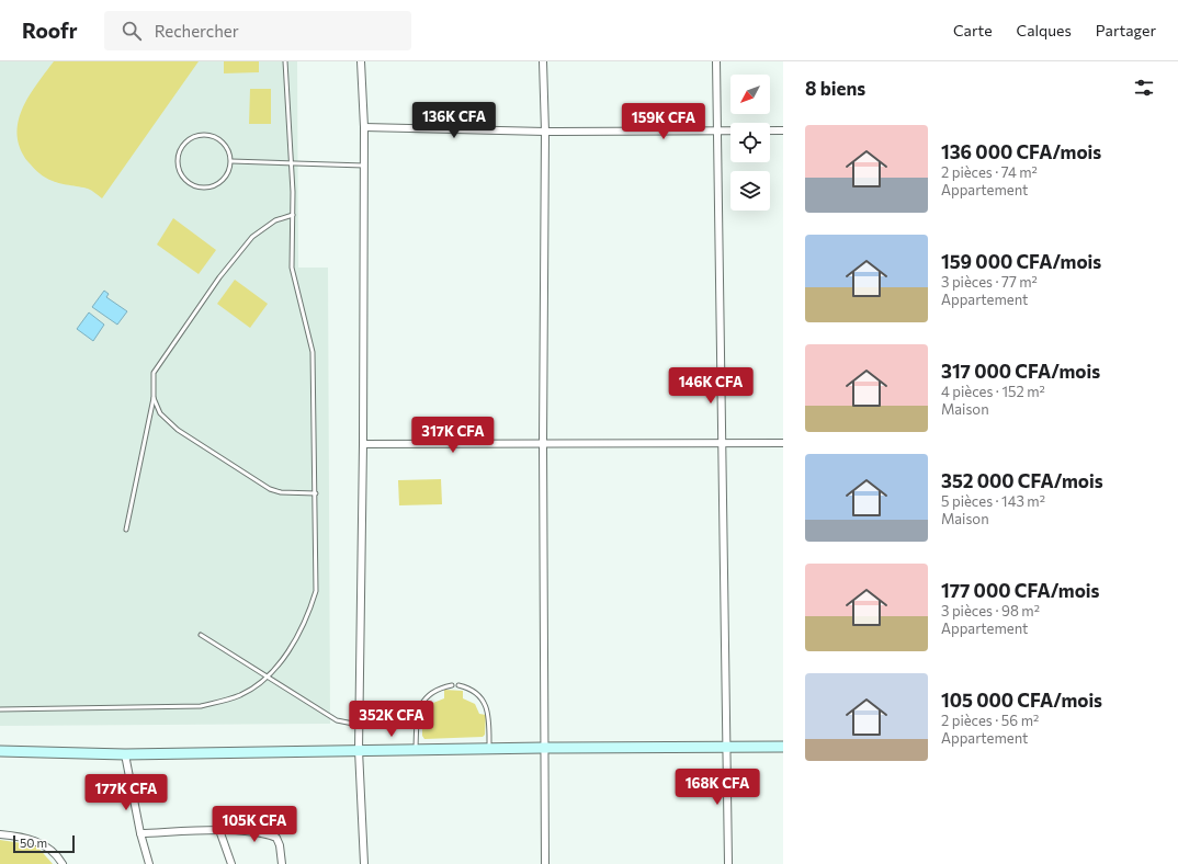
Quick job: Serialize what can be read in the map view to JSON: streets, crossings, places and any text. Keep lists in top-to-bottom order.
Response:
{
  "scale_bar": "50 m",
  "north": "bottom left",
  "page": {
    "header": "Roofr",
    "search": "Rechercher",
    "nav": ["Carte", "Calques", "Partager"],
    "heading": "8 biens",
    "price": [
      "136K CFA",
      "159K CFA",
      "146K CFA",
      "317K CFA",
      "352K CFA",
      "168K CFA",
      "177K CFA",
      "105K CFA"
    ],
    "list": [
      {
        "name": "136 000 CFA/mois",
        "note": "2 pièces · 74 m² · Appartement"
      },
      {
        "name": "159 000 CFA/mois",
        "note": "3 pièces · 77 m² · Appartement"
      },
      {
        "name": "317 000 CFA/mois",
        "note": "4 pièces · 152 m² · Maison"
      },
      {
        "name": "352 000 CFA/mois",
        "note": "5 pièces · 143 m² · Maison"
      },
      {
        "name": "177 000 CFA/mois",
        "note": "3 pièces · 98 m² · Appartement"
      },
      {
        "name": "105 000 CFA/mois",
        "note": "2 pièces · 56 m² · Appartement"
      }
    ],
    "scale": "50 m"
  }
}
